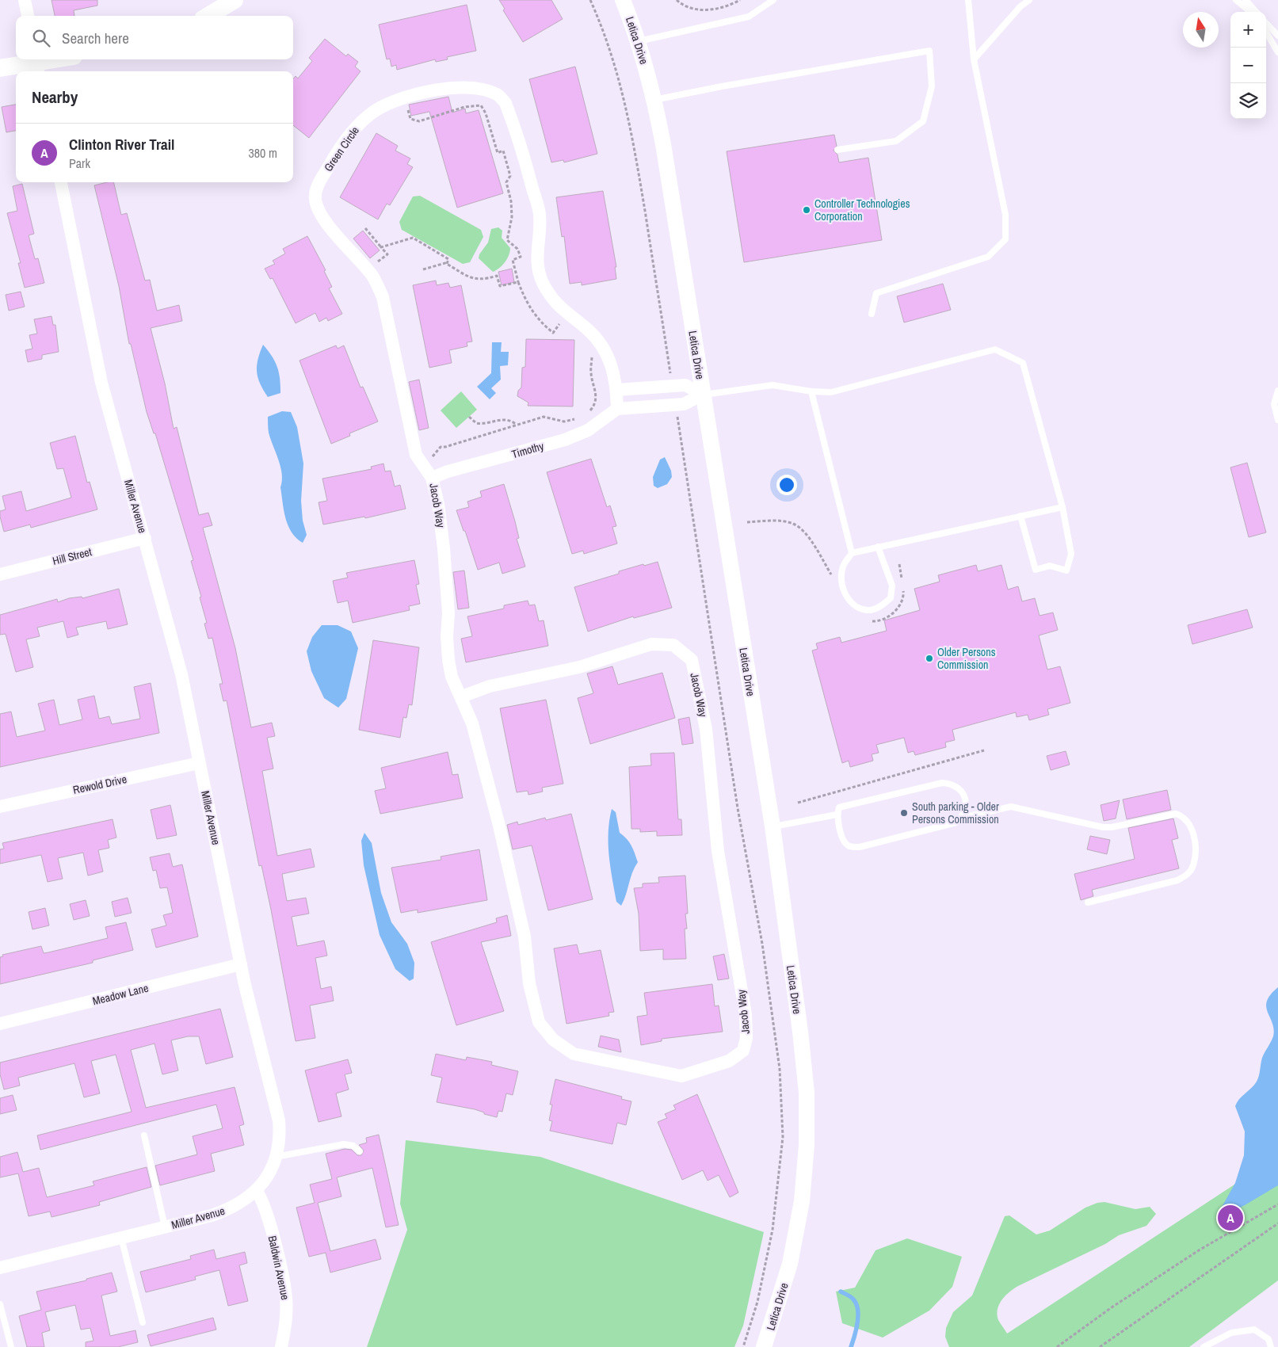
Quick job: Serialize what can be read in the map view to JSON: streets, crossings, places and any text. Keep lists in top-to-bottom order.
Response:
{
  "streets": {
    "street": [
      "Letica Drive",
      "Green Circle",
      "Timothy",
      "Jacob Way",
      "Miller Avenue",
      "Hill Street",
      "Rewold Drive",
      "Meadow Lane",
      "Baldwin Avenue"
    ]
  },
  "crossings": [
    ["Green Circle", "Timothy"],
    ["Green Circle", "Jacob Way"],
    ["Timothy", "Jacob Way"],
    ["Miller Avenue", "Hill Street"],
    ["Miller Avenue", "Rewold Drive"],
    ["Miller Avenue", "Meadow Lane"],
    ["Miller Avenue", "Baldwin Avenue"]
  ],
  "places": ["Controller Technologies Corporation", "Older Persons Commission", "South parking - Older Persons Commission"],
  "north": "top",
  "page": {
    "map_buttons": ["+", "−"],
    "search": "Search here",
    "heading": "Nearby",
    "list": [
      {
        "mark": "A",
        "name": "Clinton River Trail",
        "note": "Park",
        "value": "380 m"
      }
    ],
    "pins": "A"
  }
}
